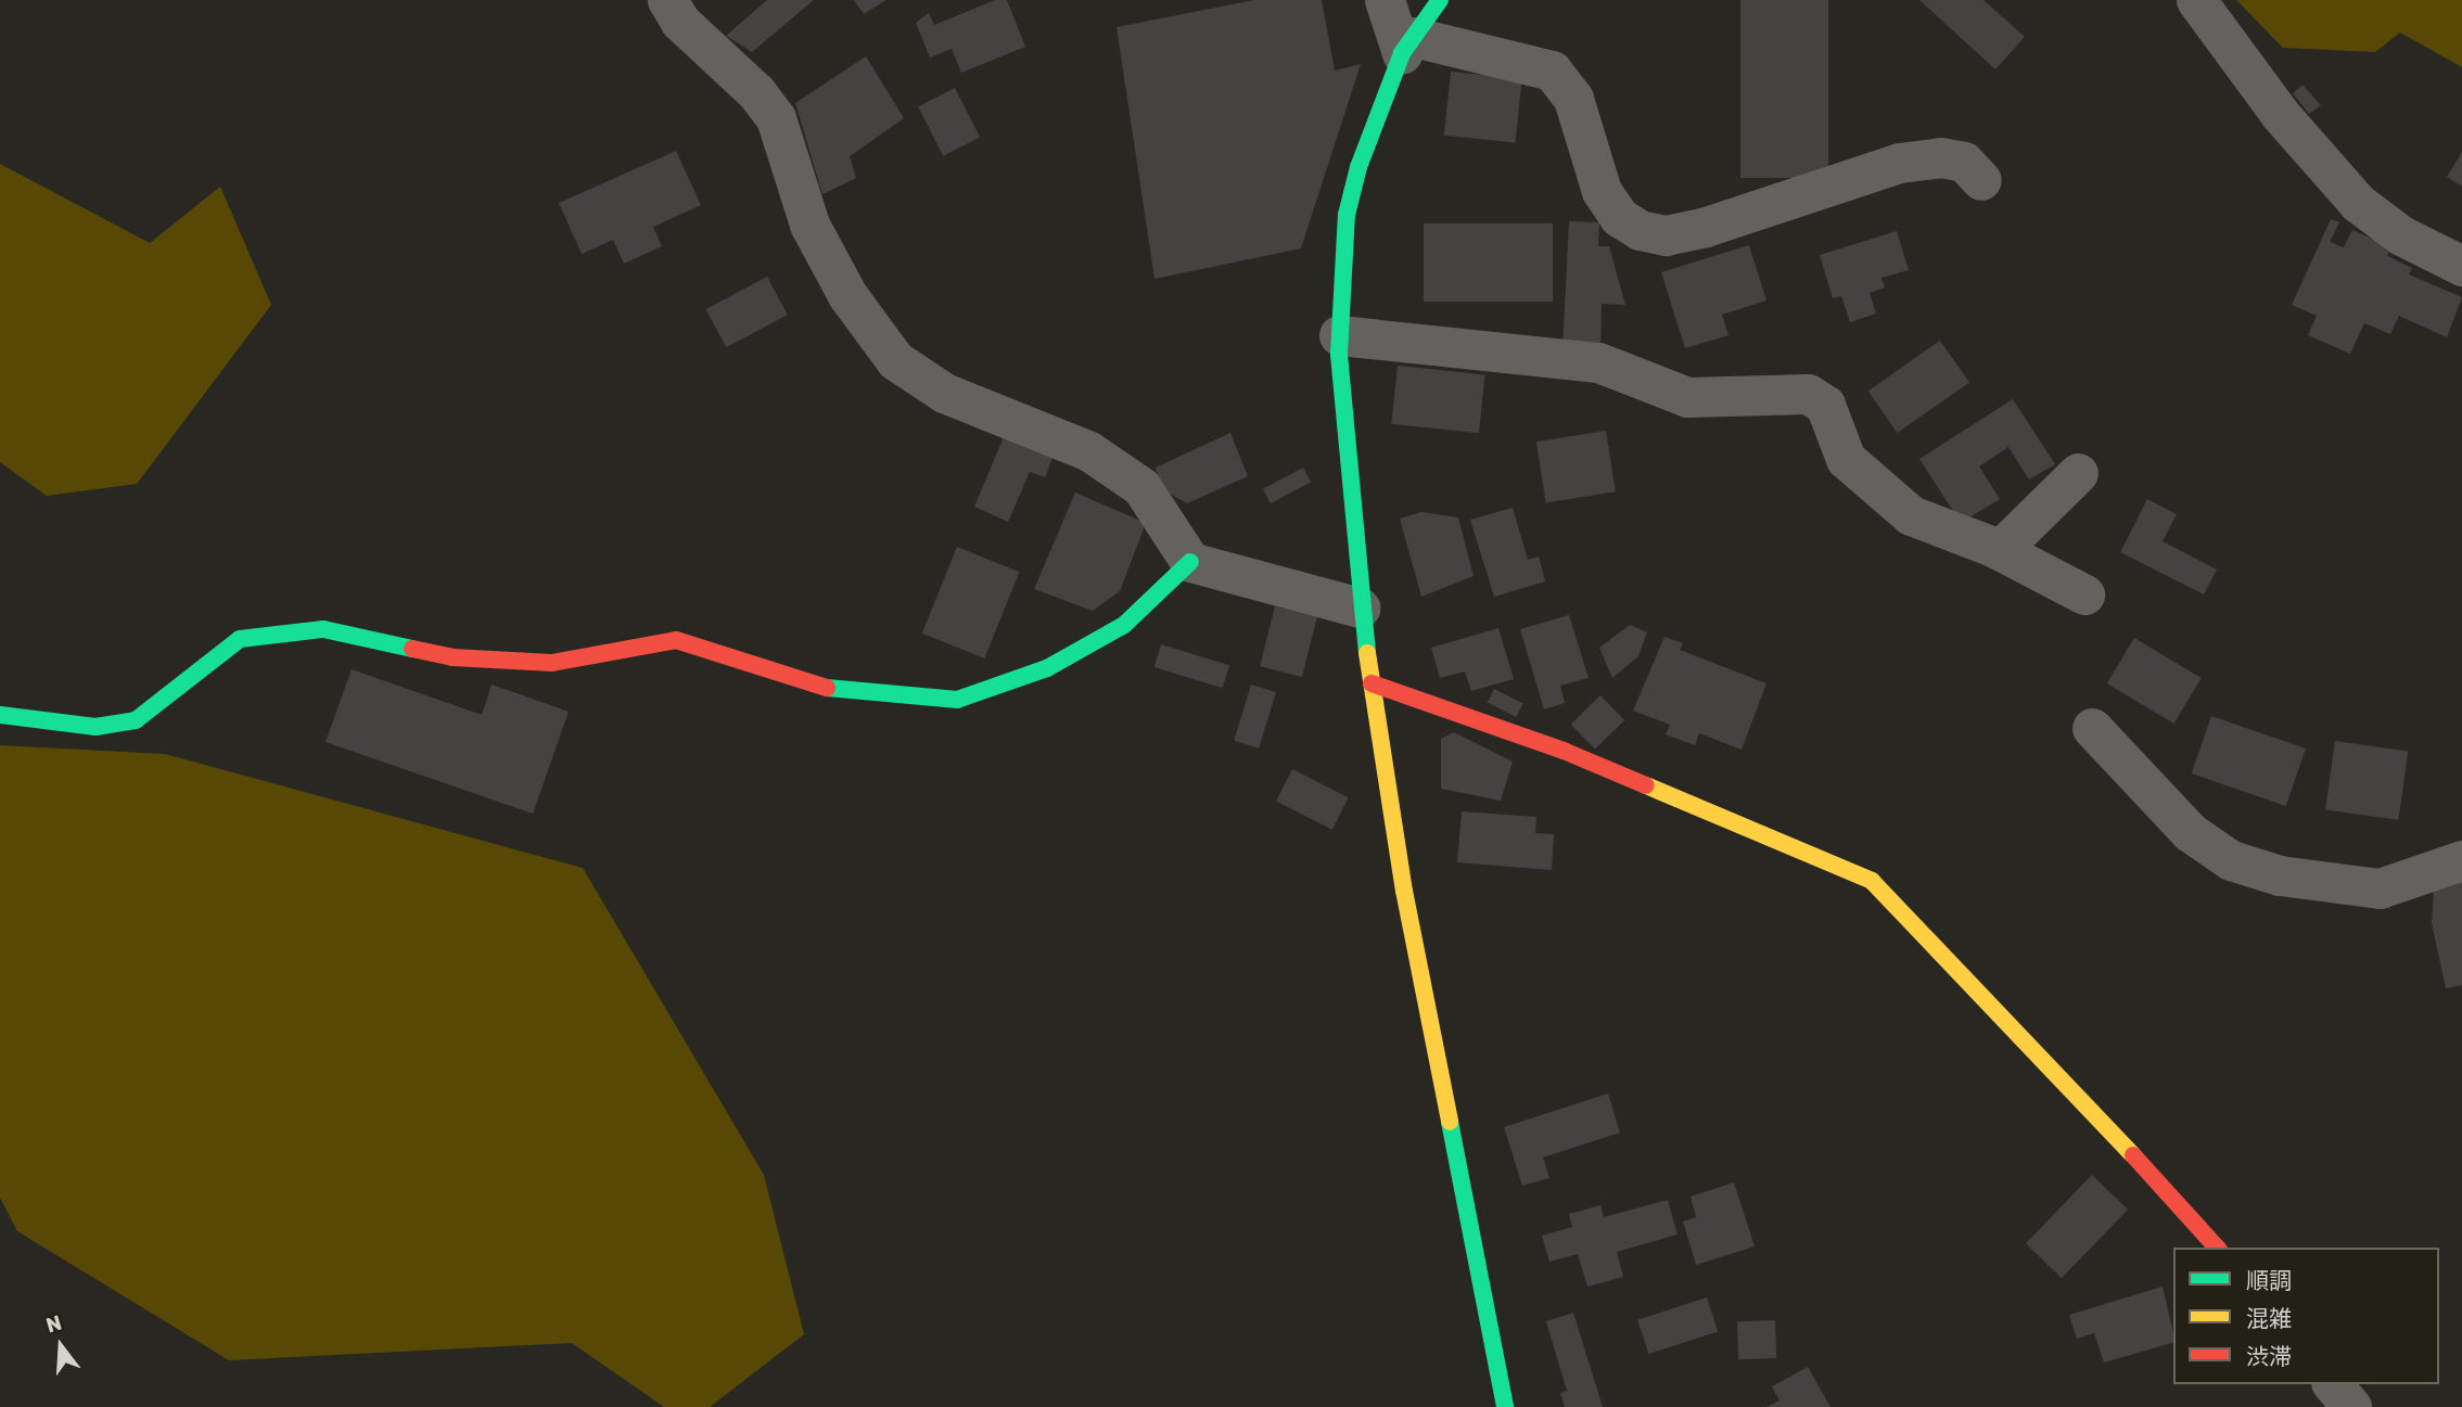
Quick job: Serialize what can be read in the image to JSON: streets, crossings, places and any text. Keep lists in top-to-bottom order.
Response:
{
  "legend": ["順調", "混雑", "渋滞"],
  "north": "top"
}
